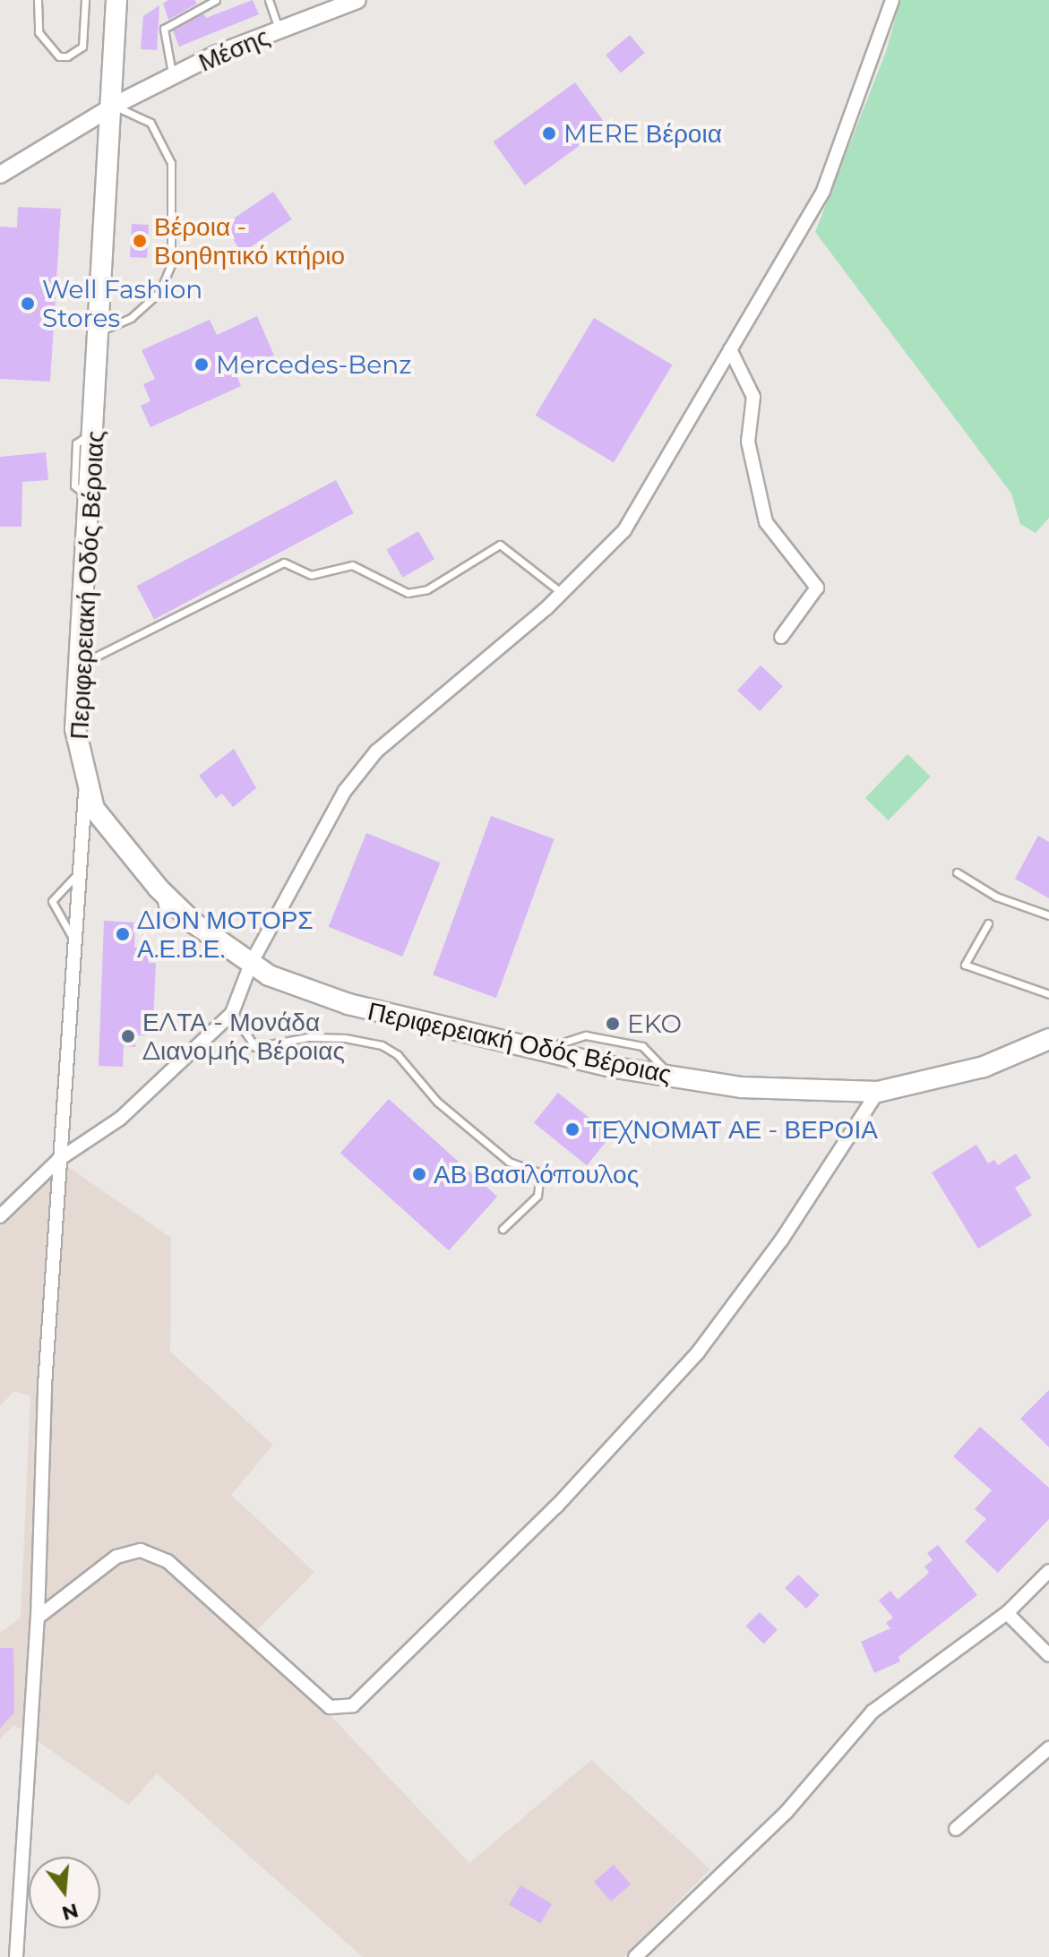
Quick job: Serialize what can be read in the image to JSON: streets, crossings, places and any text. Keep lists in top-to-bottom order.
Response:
{
  "streets": {
    "main road": ["Περιφερειακή Οδός Βέροιας"],
    "street": ["Μέσης"]
  },
  "crossings": [
    ["Μέσης", "Περιφερειακή Οδός Βέροιας"]
  ],
  "places": [
    "MERE Βέροια",
    "Βέροια - Βοηθητικό κτήριο",
    "Well Fashion Stores",
    "Mercedes-Benz",
    "ΔΙΟΝ ΜΟΤΟΡΣ Α.Ε.Β.Ε.",
    "EKO",
    "ΕΛΤΑ - Μονάδα Διανομής Βέροιας",
    "ΤΕΧΝΟΜΑΤ ΑΕ - ΒΕΡΟΙΑ",
    "ΑΒ Βασιλόπουλος"
  ],
  "north": "bottom"
}
